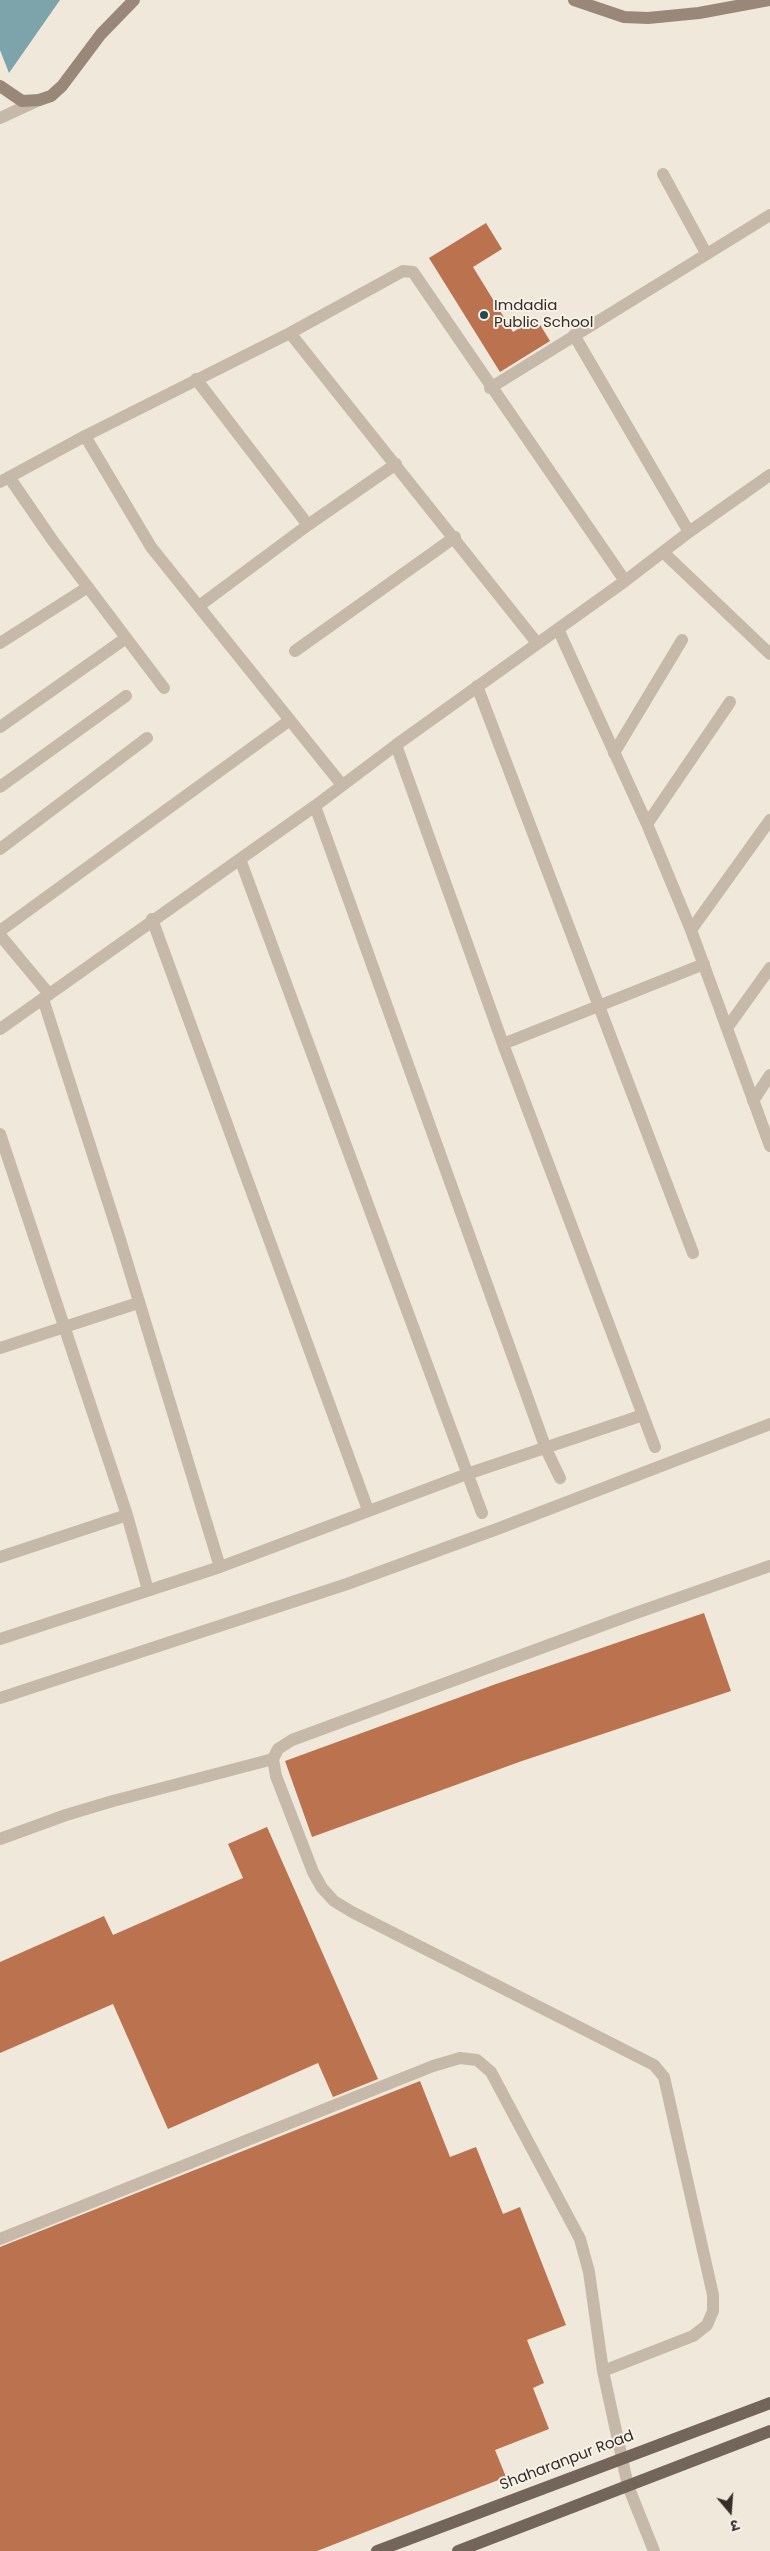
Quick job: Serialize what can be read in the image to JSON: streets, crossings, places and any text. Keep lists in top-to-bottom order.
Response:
{
  "streets": {
    "main road": ["Shaharanpur Road"]
  },
  "places": ["Imdadia Public School"],
  "north": "bottom"
}
